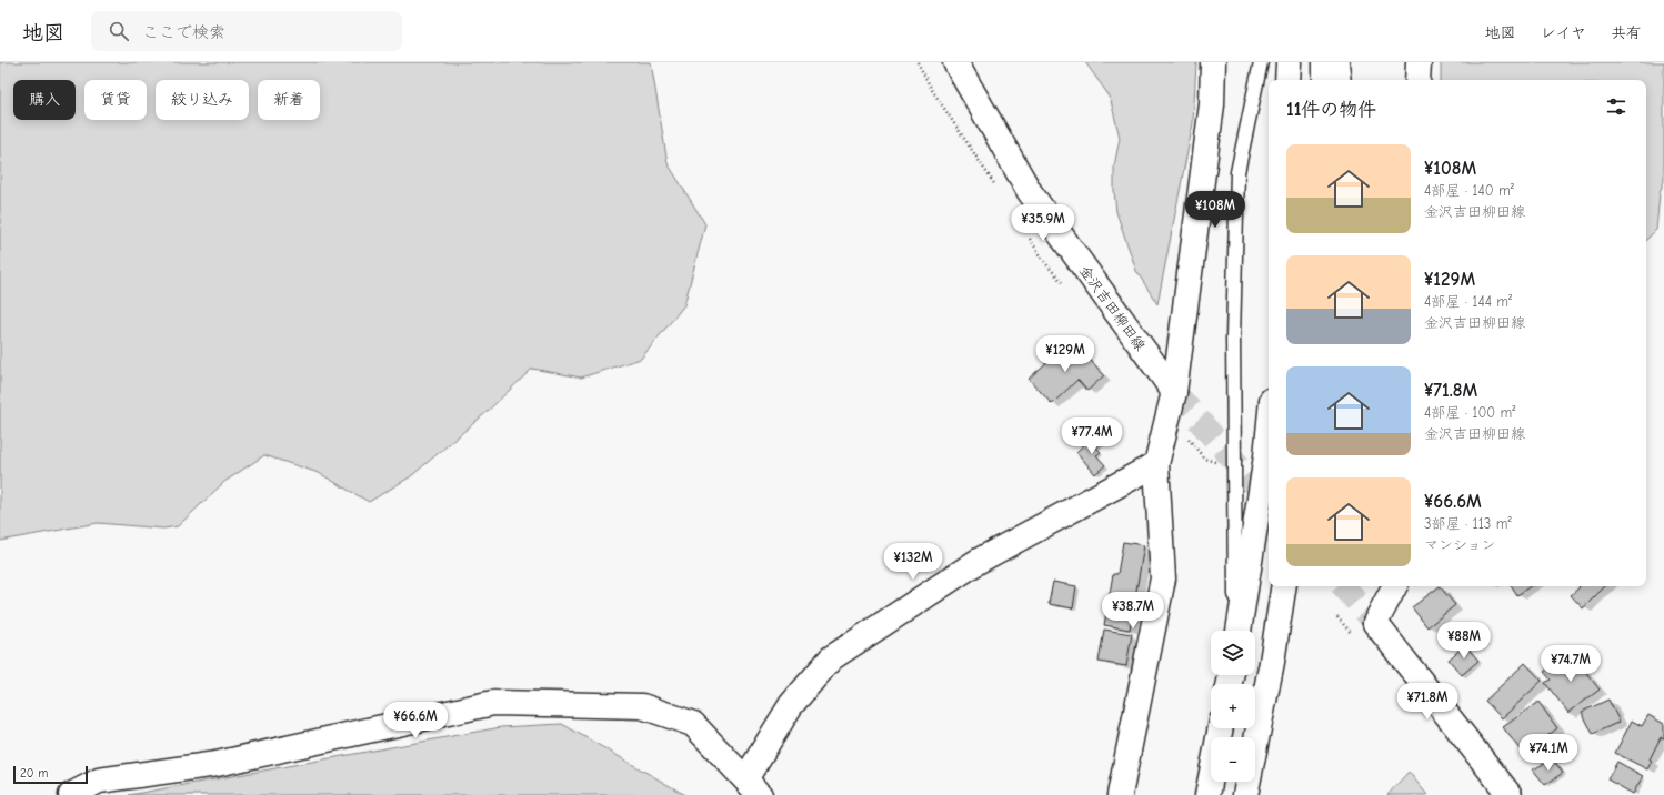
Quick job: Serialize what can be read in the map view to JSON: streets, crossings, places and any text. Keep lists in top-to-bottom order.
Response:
{
  "streets": {
    "main road": ["金沢吉田柳田線"]
  },
  "scale_bar": "20 m",
  "page": {
    "header": "地図",
    "search": "ここで検索",
    "nav": ["地図", "レイヤ", "共有"],
    "chip": [
      "購入",
      "賃貸",
      "絞り込み",
      "新着"
    ],
    "heading": "11件の物件",
    "list": [
      {
        "name": "¥108M",
        "note": "4部屋 · 140 m² · 金沢吉田柳田線"
      },
      {
        "name": "¥129M",
        "note": "4部屋 · 144 m² · 金沢吉田柳田線"
      },
      {
        "name": "¥71.8M",
        "note": "4部屋 · 100 m² · 金沢吉田柳田線"
      },
      {
        "name": "¥66.6M",
        "note": "3部屋 · 113 m² · マンション"
      }
    ],
    "price": [
      "¥108M",
      "¥35.9M",
      "¥129M",
      "¥77.4M",
      "¥132M",
      "¥38.7M",
      "¥88M",
      "¥74.7M",
      "¥71.8M",
      "¥66.6M",
      "¥74.1M"
    ],
    "map_buttons": ["+", "−"],
    "scale": "20 m"
  }
}
